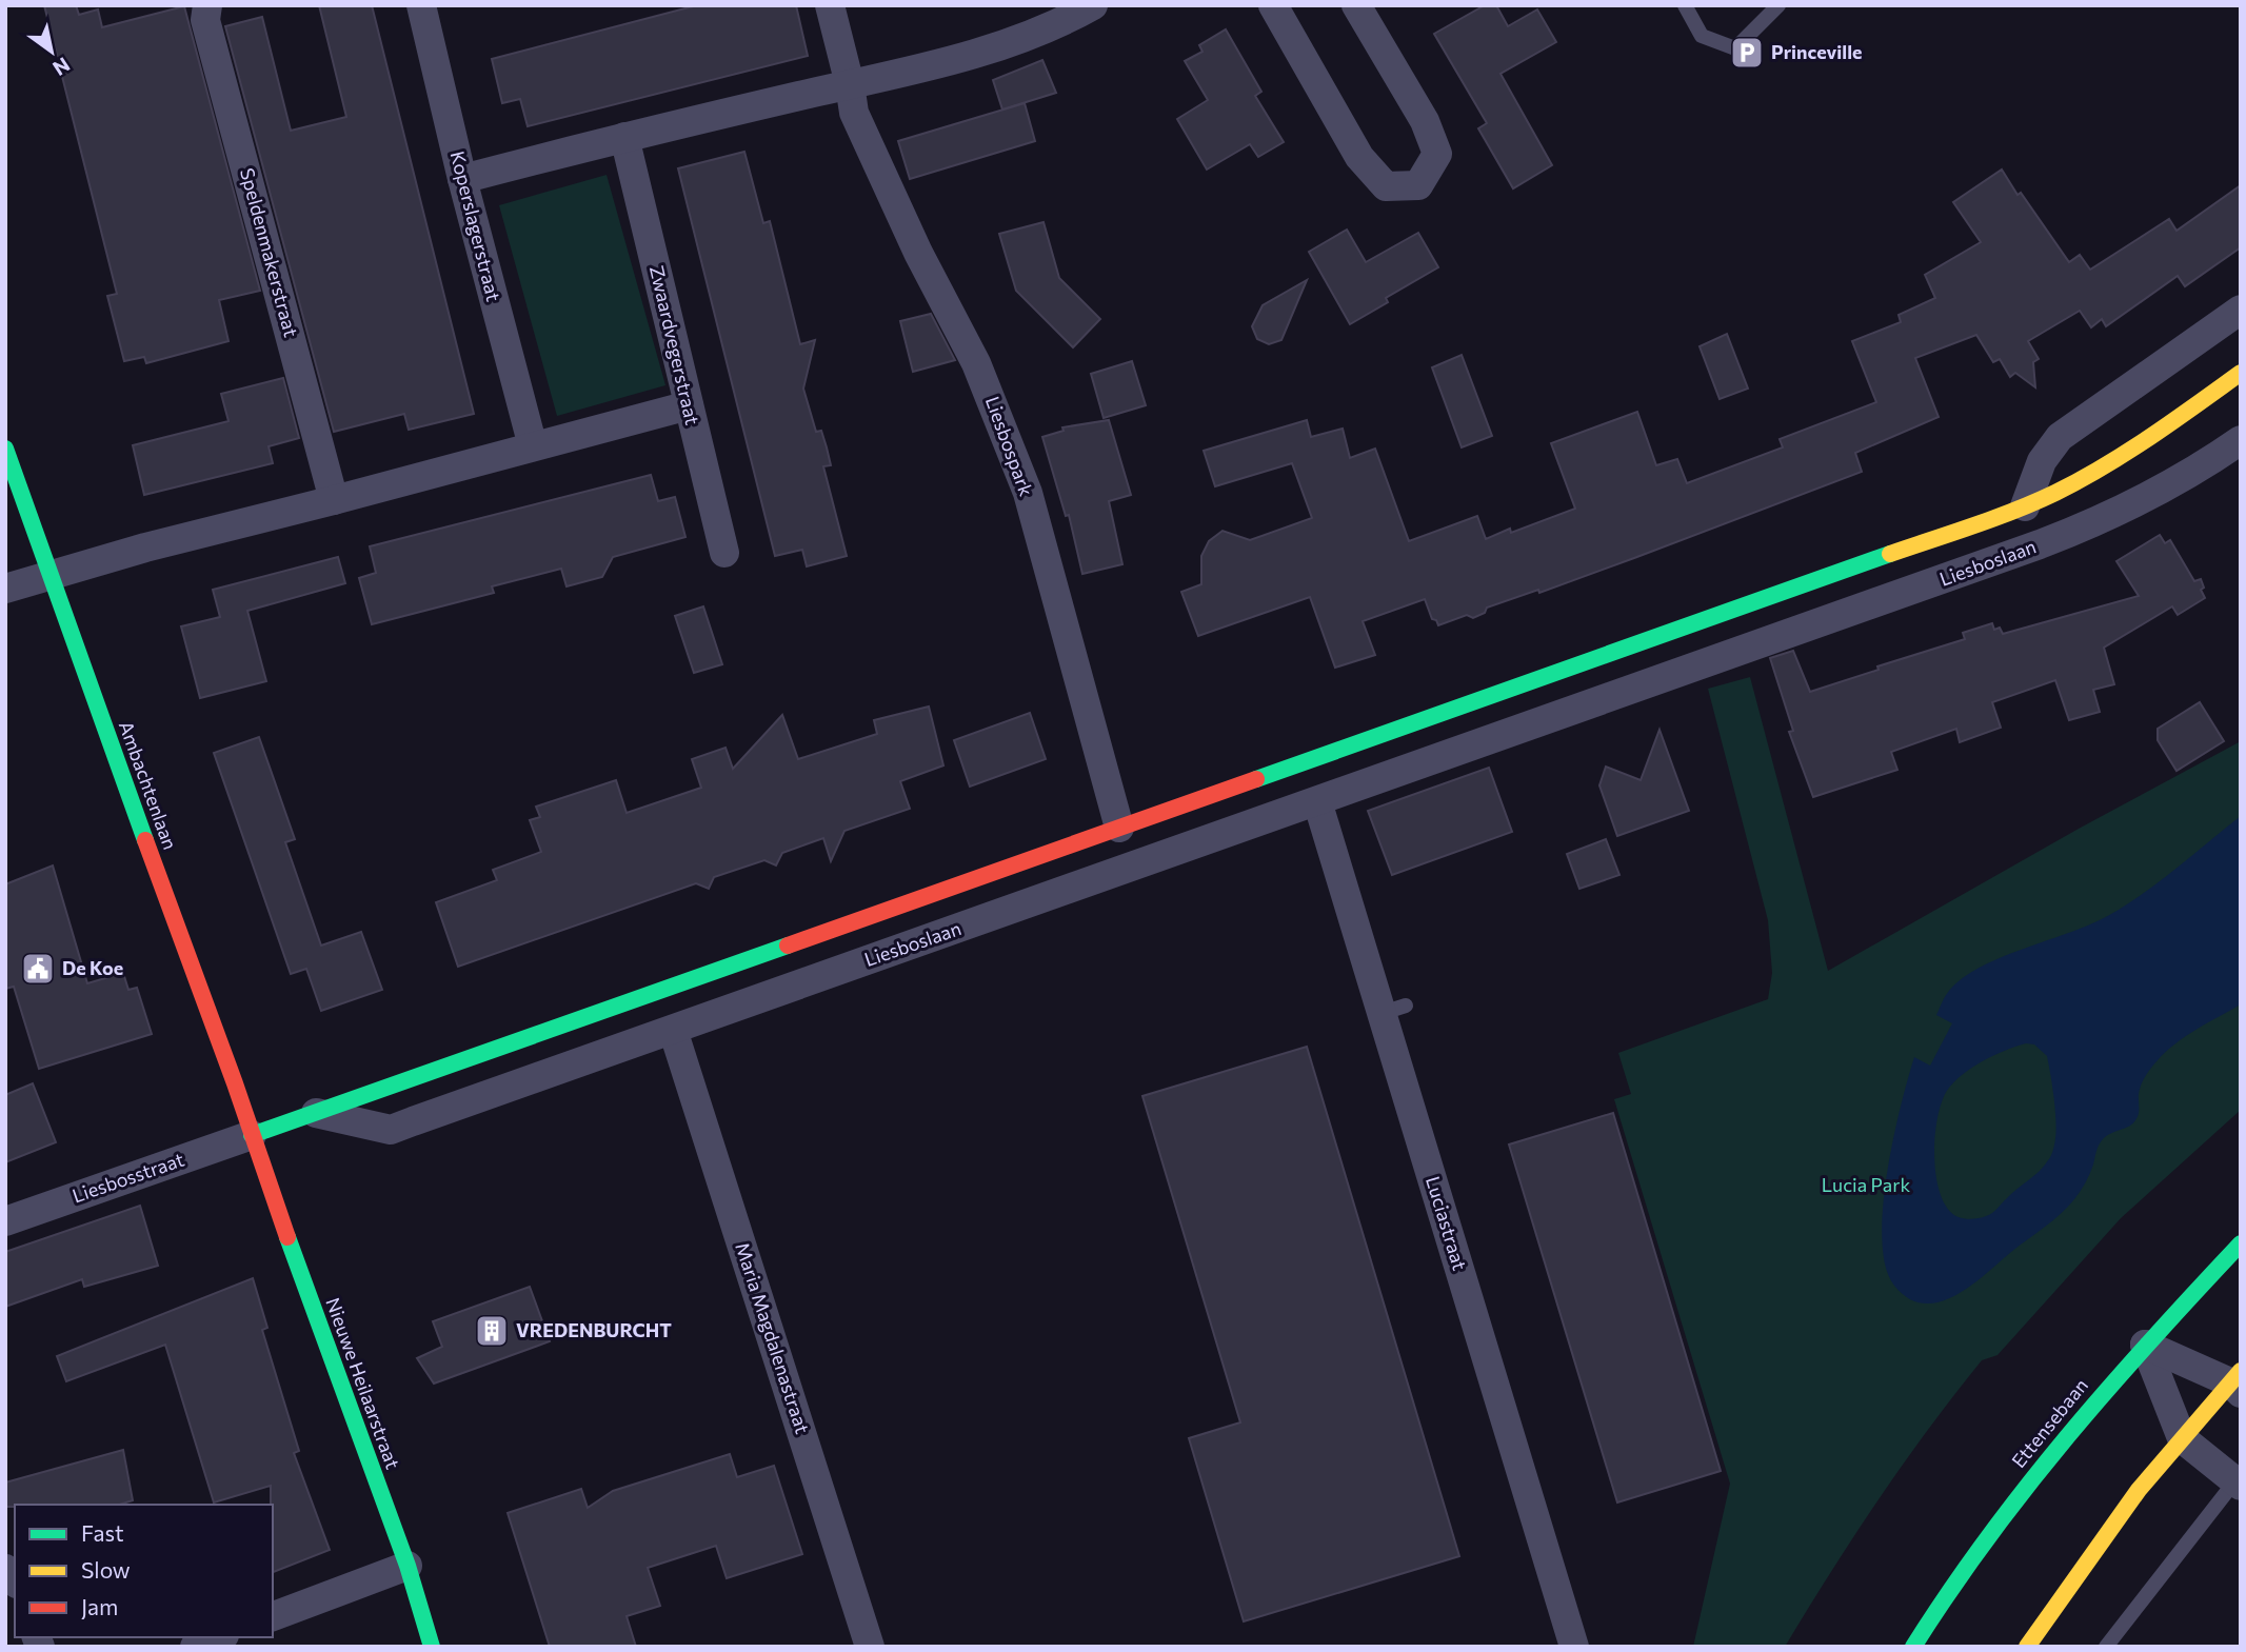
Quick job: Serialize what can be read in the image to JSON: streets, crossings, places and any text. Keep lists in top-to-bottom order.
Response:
{
  "streets": {
    "street": [
      "Koperslagerstraat",
      "Speldenmakerstraat",
      "Zwaardvegerstraat",
      "Liesbospark",
      "Liesboslaan",
      "Ambachtenlaan",
      "Liesbosstraat",
      "Luciastraat",
      "Maria Magdalenastraat",
      "Nieuwe Heilaarstraat",
      "Ettensebaan"
    ]
  },
  "crossings": [
    ["Liesboslaan", "Luciastraat"],
    ["Liesboslaan", "Maria Magdalenastraat"],
    ["Ambachtenlaan", "Liesbosstraat"],
    ["Ambachtenlaan", "Nieuwe Heilaarstraat"],
    ["Liesbosstraat", "Nieuwe Heilaarstraat"]
  ],
  "parks": ["Lucia Park"],
  "places": {
    "parking": ["Princeville"],
    "public building": ["De Koe"],
    "building": ["VREDENBURCHT"]
  },
  "legend": ["Fast", "Slow", "Jam"],
  "north": "bottom right"
}
